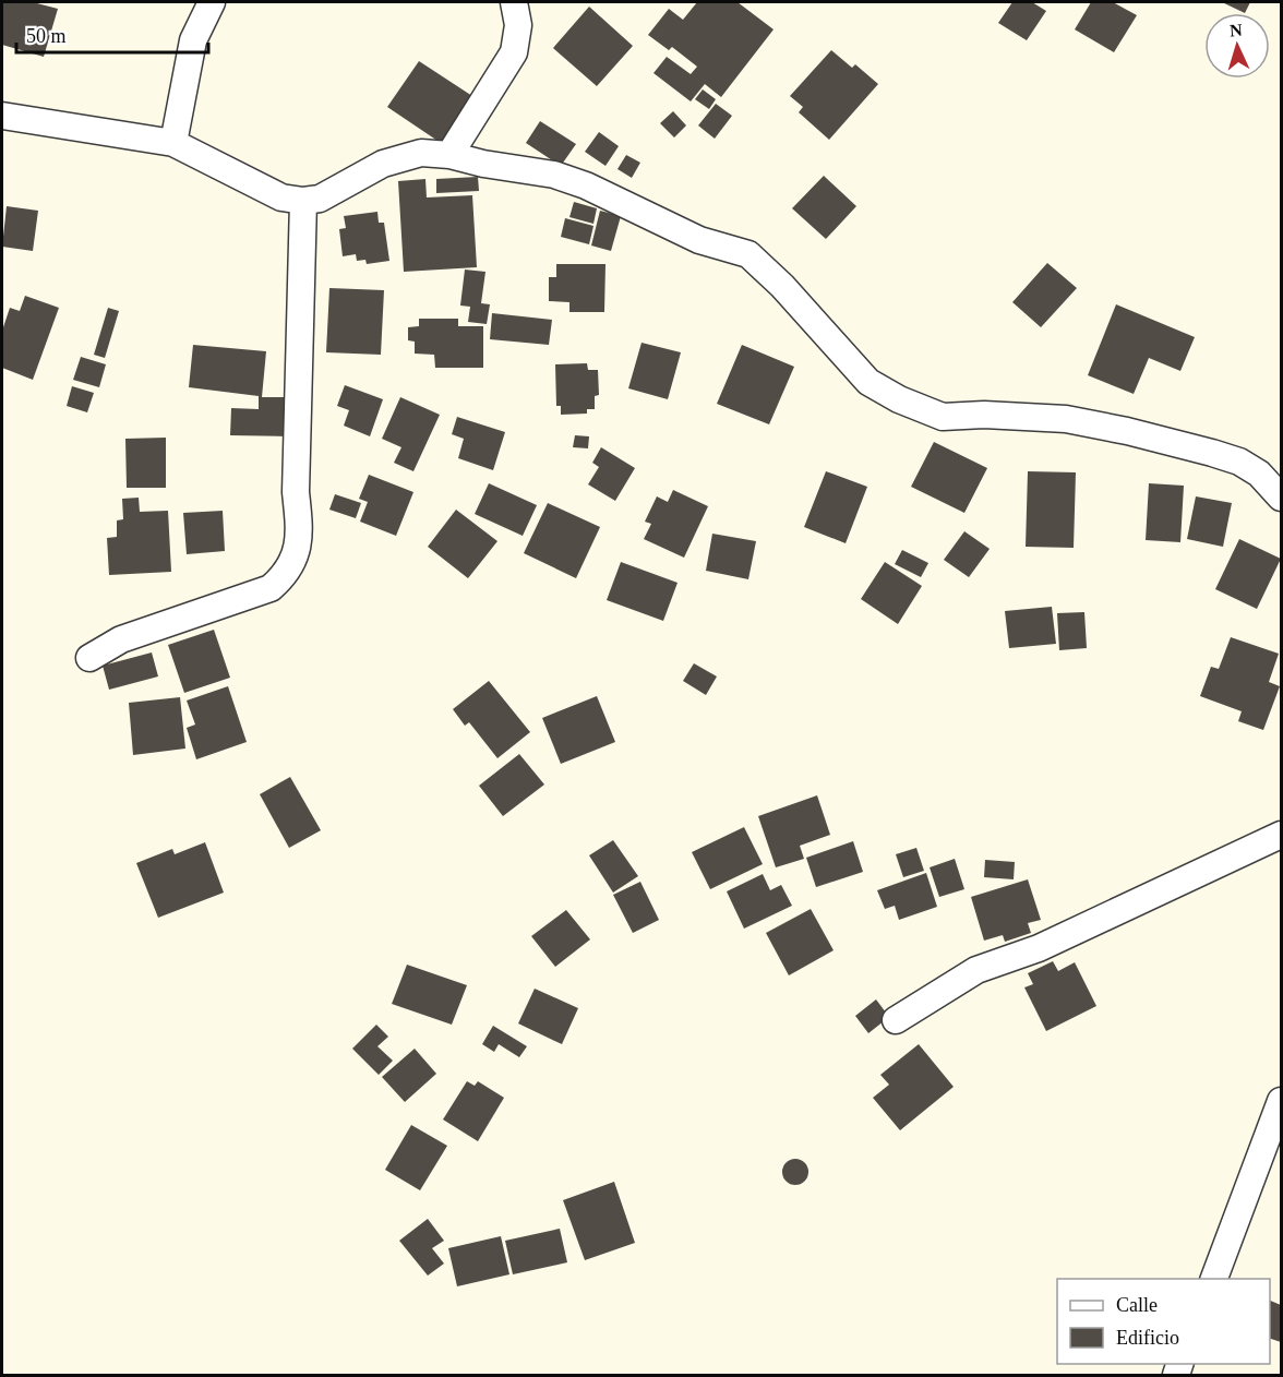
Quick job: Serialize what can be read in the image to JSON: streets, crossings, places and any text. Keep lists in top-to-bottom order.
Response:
{
  "legend": ["Calle", "Edificio"],
  "scale_bar": "50 m",
  "north": "top"
}
